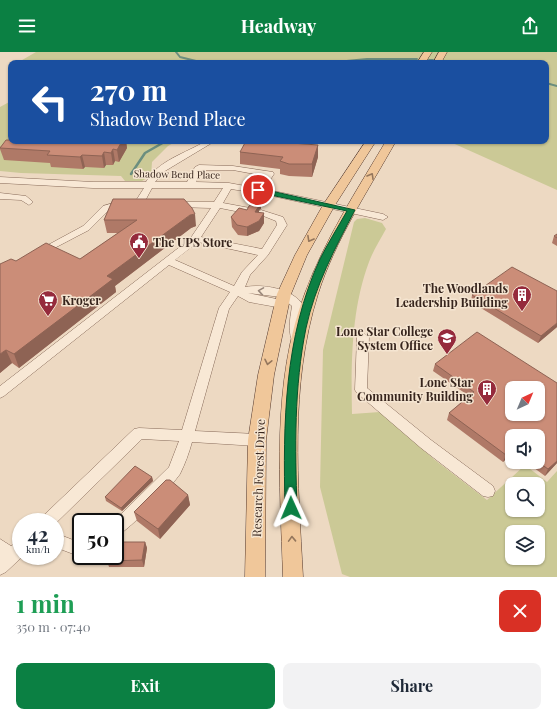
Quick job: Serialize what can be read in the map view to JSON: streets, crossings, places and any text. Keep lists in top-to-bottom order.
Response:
{
  "streets": {
    "main road": ["Research Forest Drive"],
    "street": ["Shadow Bend Place"]
  },
  "crossings": [
    ["Shadow Bend Place", "Research Forest Drive"]
  ],
  "places": {
    "public building": ["The UPS Store"],
    "building": ["The Woodlands Leadership Building", "Lone Star Community Building"],
    "supermarket": ["Kroger"],
    "school or university": ["Lone Star College System Office"]
  },
  "north": "top right",
  "page": {
    "header": "Headway",
    "turn": ["270 m", "Shadow Bend Place"],
    "speed": "42 km/h",
    "limit": "50",
    "heading": ["1 min", "350 m · 07:40"],
    "buttons": ["Exit", "Share"]
  }
}
